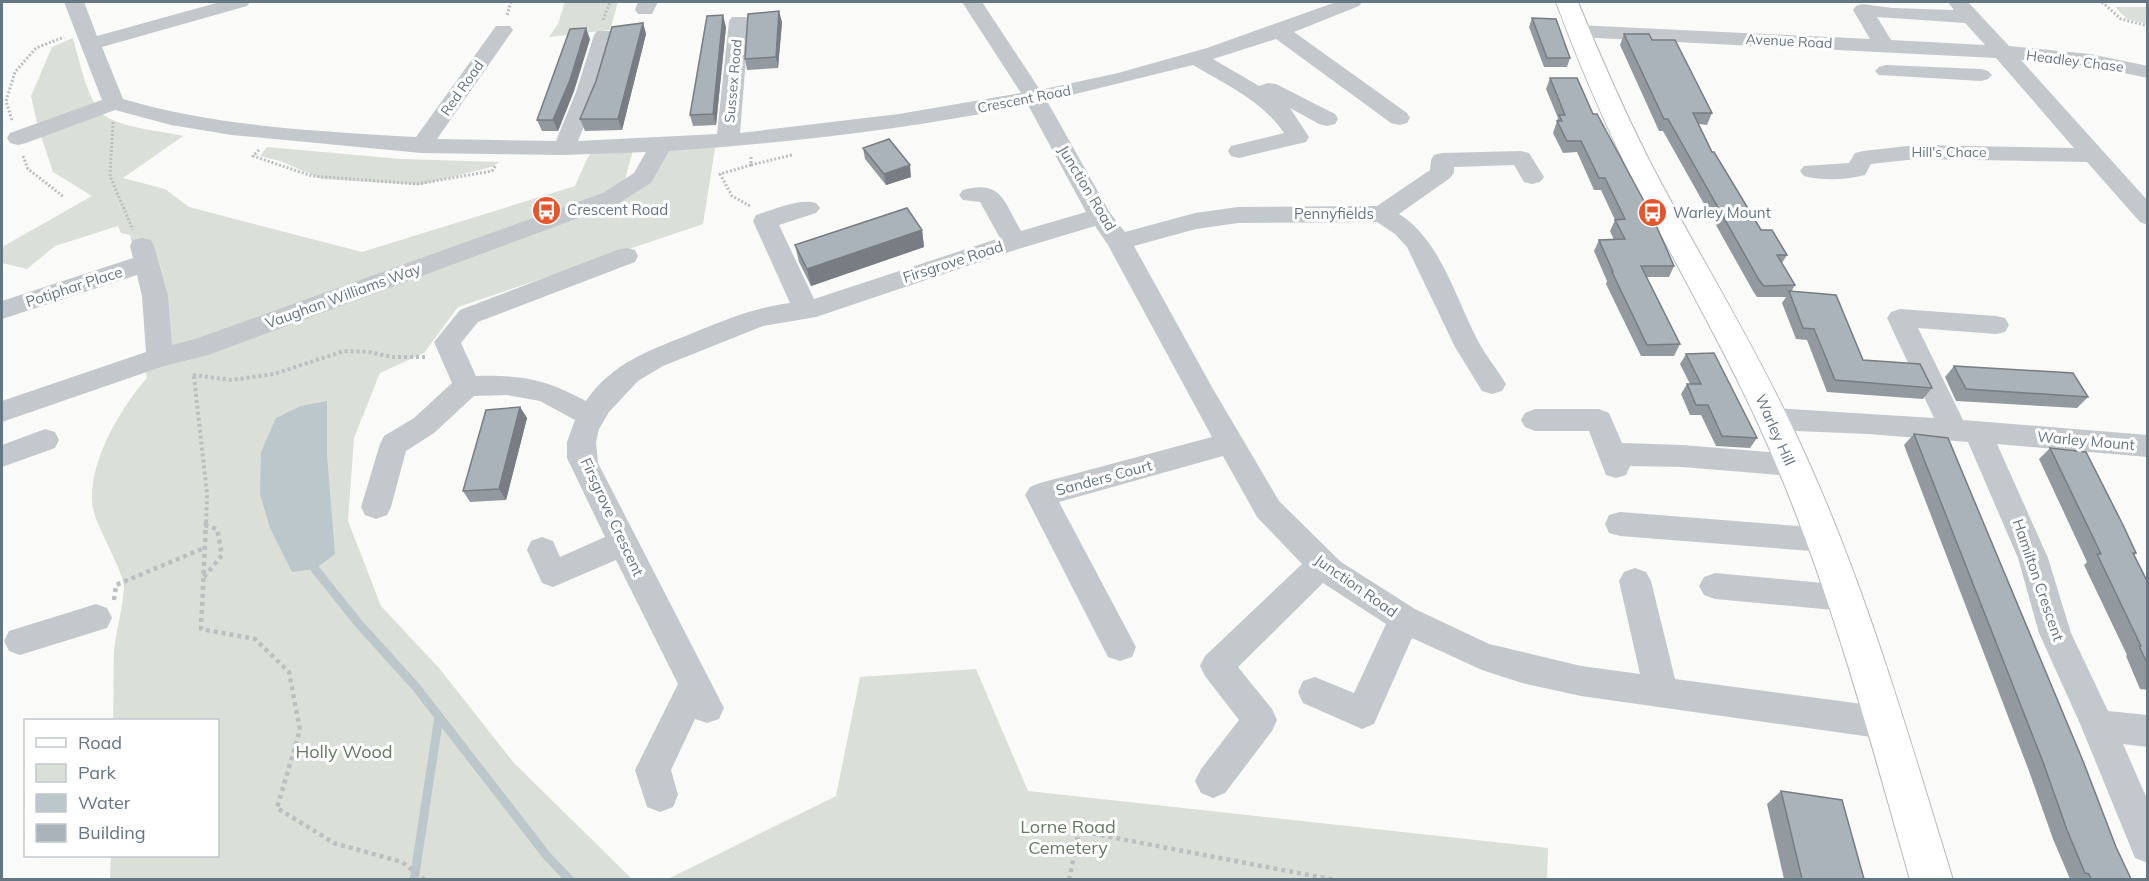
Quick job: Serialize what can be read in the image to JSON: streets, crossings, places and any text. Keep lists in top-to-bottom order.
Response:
{
  "streets": {
    "main road": ["Warley Hill"],
    "street": [
      "Avenue Road",
      "Headley Chase",
      "Sussex Road",
      "Red Road",
      "Crescent Road",
      "Hill's Chace",
      "Junction Road",
      "Pennyfields",
      "Firsgrove Road",
      "Potiphar Place",
      "Vaughan Williams Way",
      "Warley Mount",
      "Sanders Court",
      "Firsgrove Crescent",
      "Hamilton Crescent"
    ]
  },
  "crossings": [
    ["Avenue Road", "Headley Chase"],
    ["Avenue Road", "Warley Hill"],
    ["Sussex Road", "Crescent Road"],
    ["Red Road", "Crescent Road"],
    ["Crescent Road", "Junction Road"],
    ["Crescent Road", "Vaughan Williams Way"],
    ["Junction Road", "Pennyfields"],
    ["Junction Road", "Firsgrove Road"],
    ["Junction Road", "Warley Hill"],
    ["Junction Road", "Sanders Court"],
    ["Firsgrove Road", "Firsgrove Crescent"],
    ["Warley Hill", "Warley Mount"],
    ["Warley Mount", "Hamilton Crescent"]
  ],
  "parks": ["Holly Wood", "Lorne Road Cemetery"],
  "places": {
    "bus stop": ["Crescent Road", "Warley Mount"]
  },
  "legend": [
    "Road",
    "Park",
    "Water",
    "Building"
  ]
}
